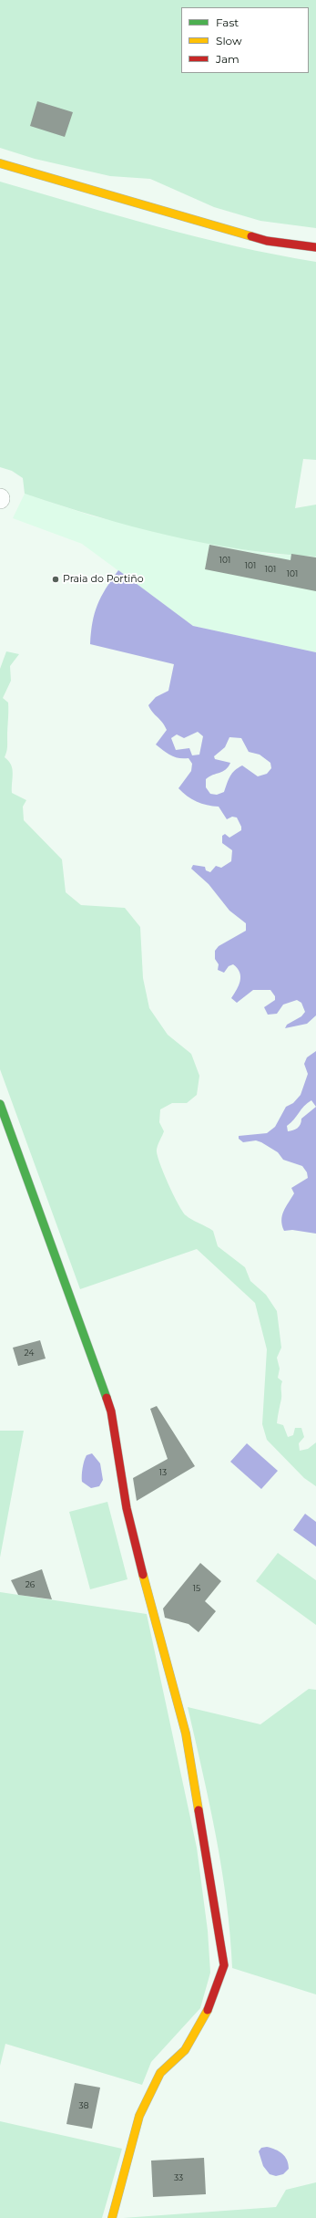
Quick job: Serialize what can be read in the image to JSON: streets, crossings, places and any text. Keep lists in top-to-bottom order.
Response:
{
  "places": ["Praia do Portiño"],
  "house_numbers": [
    "101",
    "101",
    "101",
    "101",
    "24",
    "13",
    "26",
    "15",
    "38",
    "33"
  ],
  "legend": ["Fast", "Slow", "Jam"]
}
